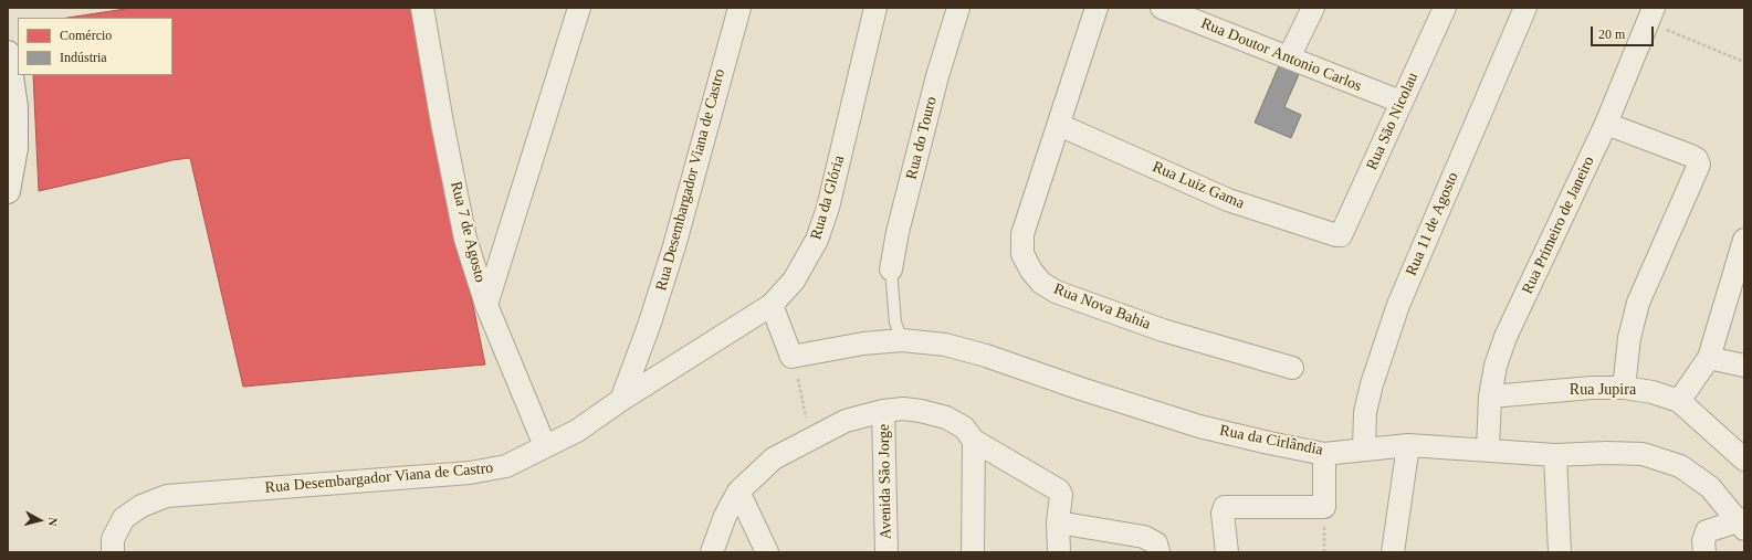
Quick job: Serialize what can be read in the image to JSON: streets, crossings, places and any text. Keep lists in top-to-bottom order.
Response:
{
  "streets": {
    "street": [
      "Rua Doutor Antonio Carlos",
      "Rua São Nicolau",
      "Rua do Touro",
      "Rua Desembargador Viana de Castro",
      "Rua Luiz Gama",
      "Rua da Glória",
      "Rua 11 de Agosto",
      "Rua Primeiro de Janeiro",
      "Rua 7 de Agosto",
      "Rua Nova Bahia",
      "Rua Jupira",
      "Rua da Cirlândia",
      "Avenida São Jorge"
    ]
  },
  "crossings": [
    ["Rua Doutor Antonio Carlos", "Rua São Nicolau"],
    ["Rua São Nicolau", "Rua Luiz Gama"],
    ["Rua Desembargador Viana de Castro", "Rua da Glória"],
    ["Rua Desembargador Viana de Castro", "Rua 7 de Agosto"],
    ["Rua Luiz Gama", "Rua Nova Bahia"],
    ["Rua da Glória", "Rua da Cirlândia"],
    ["Rua 11 de Agosto", "Rua da Cirlândia"],
    ["Rua Primeiro de Janeiro", "Rua Jupira"],
    ["Rua Primeiro de Janeiro", "Rua da Cirlândia"]
  ],
  "legend": ["Comércio", "Indústria"],
  "scale_bar": "20 m",
  "north": "right"
}
